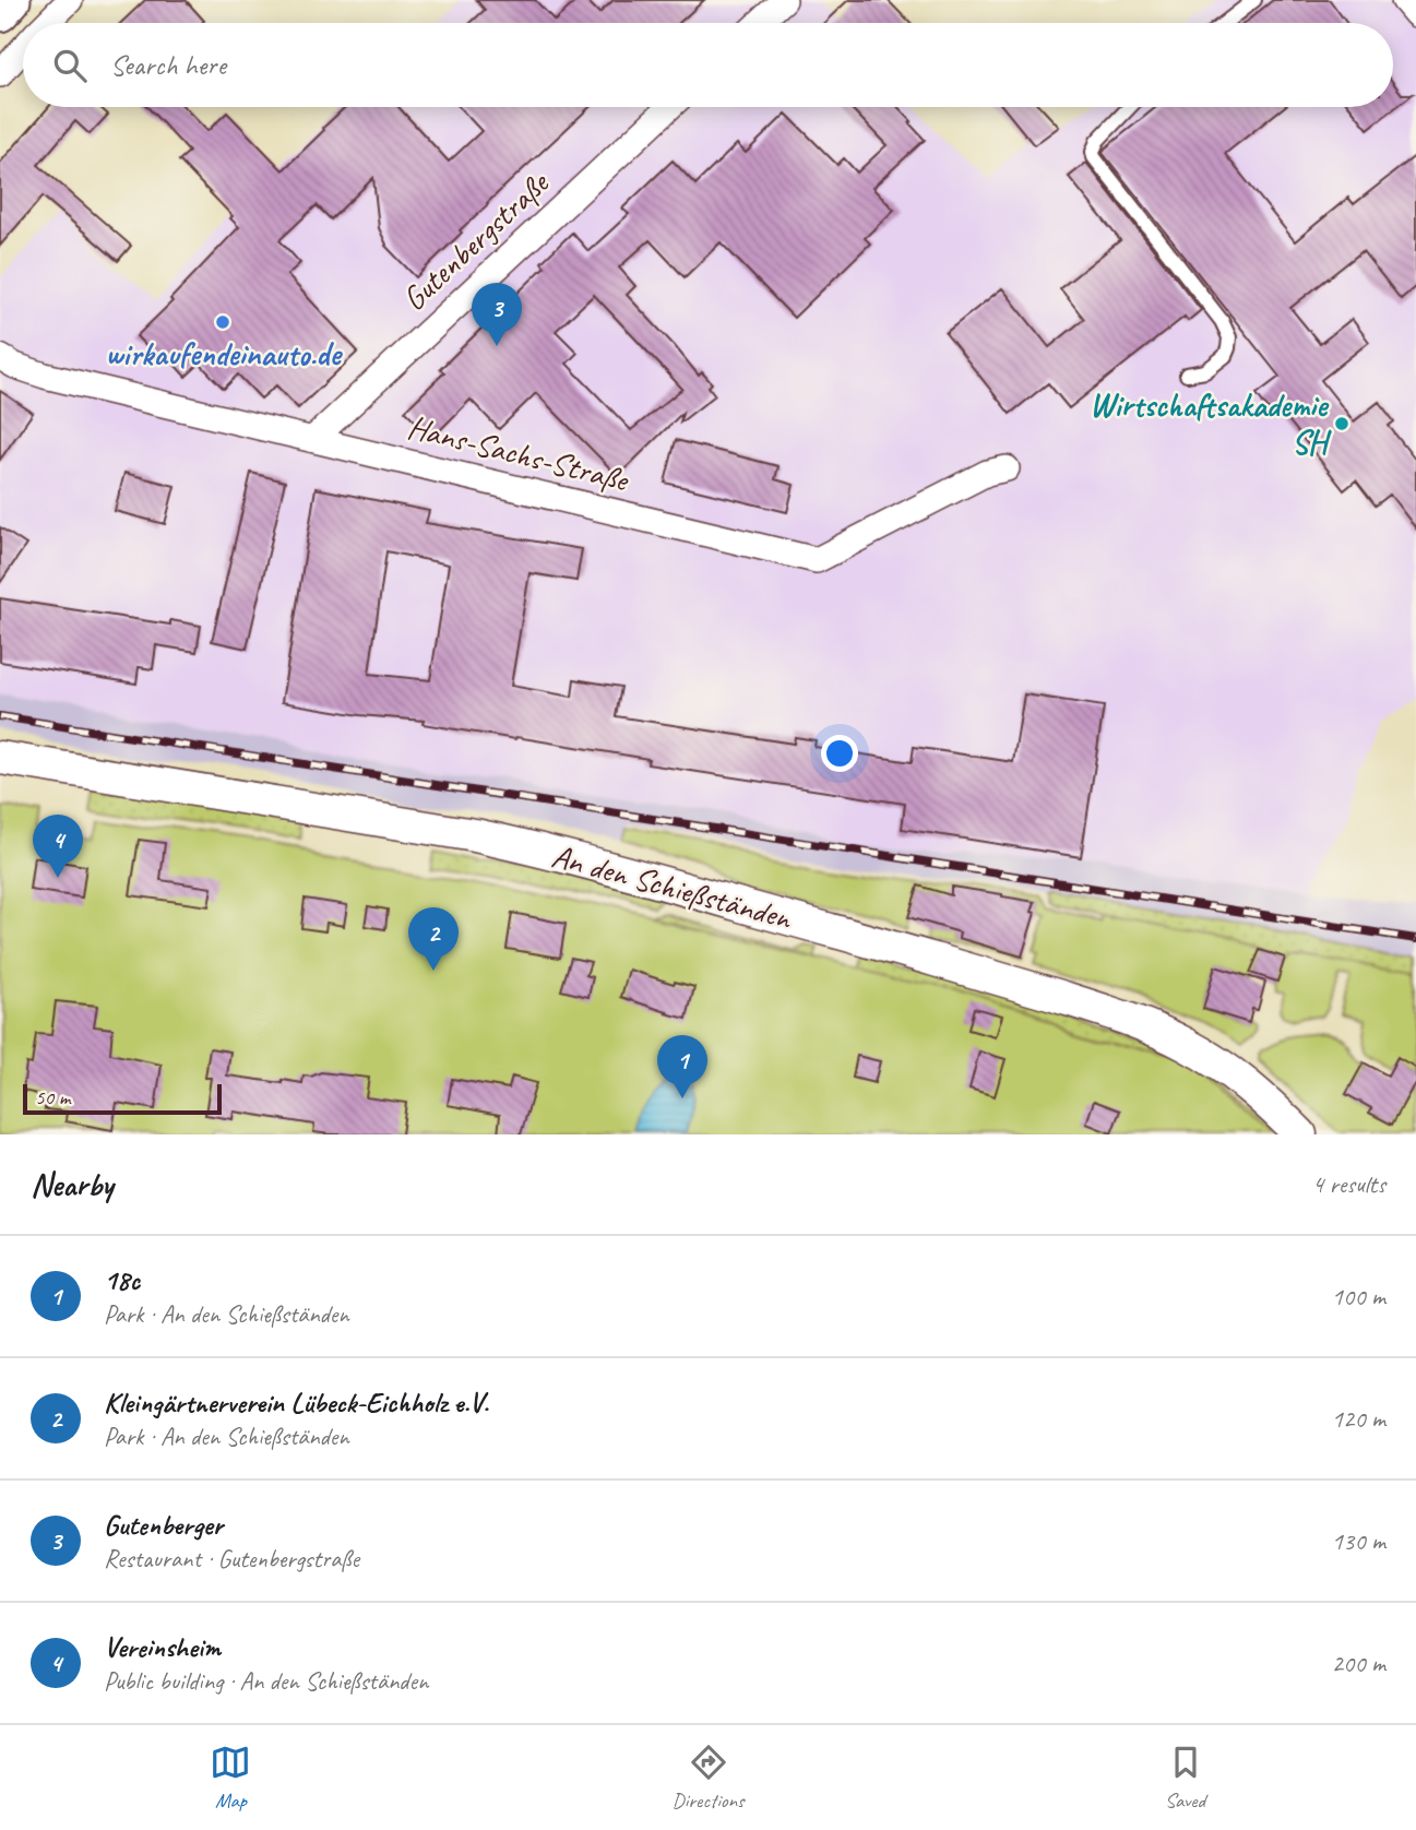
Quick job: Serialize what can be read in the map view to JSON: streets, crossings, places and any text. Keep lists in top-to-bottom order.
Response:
{
  "streets": {
    "street": ["Gutenbergstraße", "Hans-Sachs-Straße", "An den Schießständen"]
  },
  "crossings": [
    ["Gutenbergstraße", "Hans-Sachs-Straße"]
  ],
  "places": ["wirkaufendeinauto.de", "Wirtschaftsakademie SH"],
  "scale_bar": "50 m",
  "page": {
    "search": "Search here",
    "pins": [
      "3",
      "4",
      "2",
      "1"
    ],
    "scale": "50 m",
    "heading": ["Nearby", "4 results"],
    "list": [
      {
        "mark": "1",
        "name": "18c",
        "note": "Park · An den Schießständen",
        "value": "100 m"
      },
      {
        "mark": "2",
        "name": "Kleingärtnerverein Lübeck-Eichholz e.V.",
        "note": "Park · An den Schießständen",
        "value": "120 m"
      },
      {
        "mark": "3",
        "name": "Gutenberger",
        "note": "Restaurant · Gutenbergstraße",
        "value": "130 m"
      },
      {
        "mark": "4",
        "name": "Vereinsheim",
        "note": "Public building · An den Schießständen",
        "value": "200 m"
      }
    ],
    "nav": ["Map", "Directions", "Saved"]
  }
}
